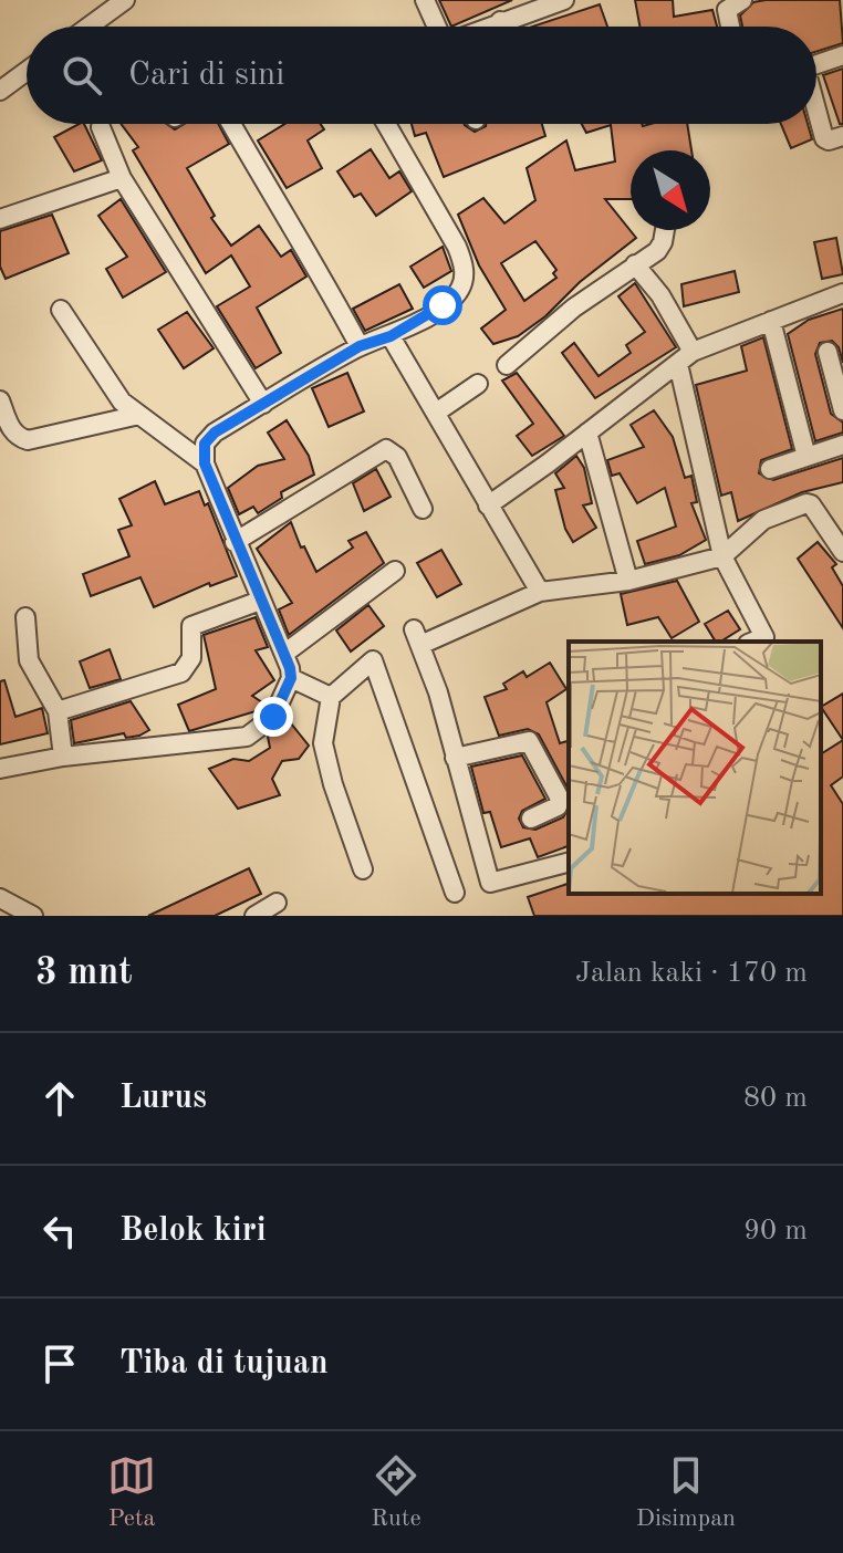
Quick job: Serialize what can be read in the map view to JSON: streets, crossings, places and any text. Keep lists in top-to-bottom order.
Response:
{
  "north": "bottom right",
  "page": {
    "search": "Cari di sini",
    "heading": ["3 mnt", "Jalan kaki · 170 m"],
    "list": [
      ["Lurus", "80 m"],
      ["Belok kiri", "90 m"],
      "Tiba di tujuan"
    ],
    "nav": ["Peta", "Rute", "Disimpan"]
  }
}
